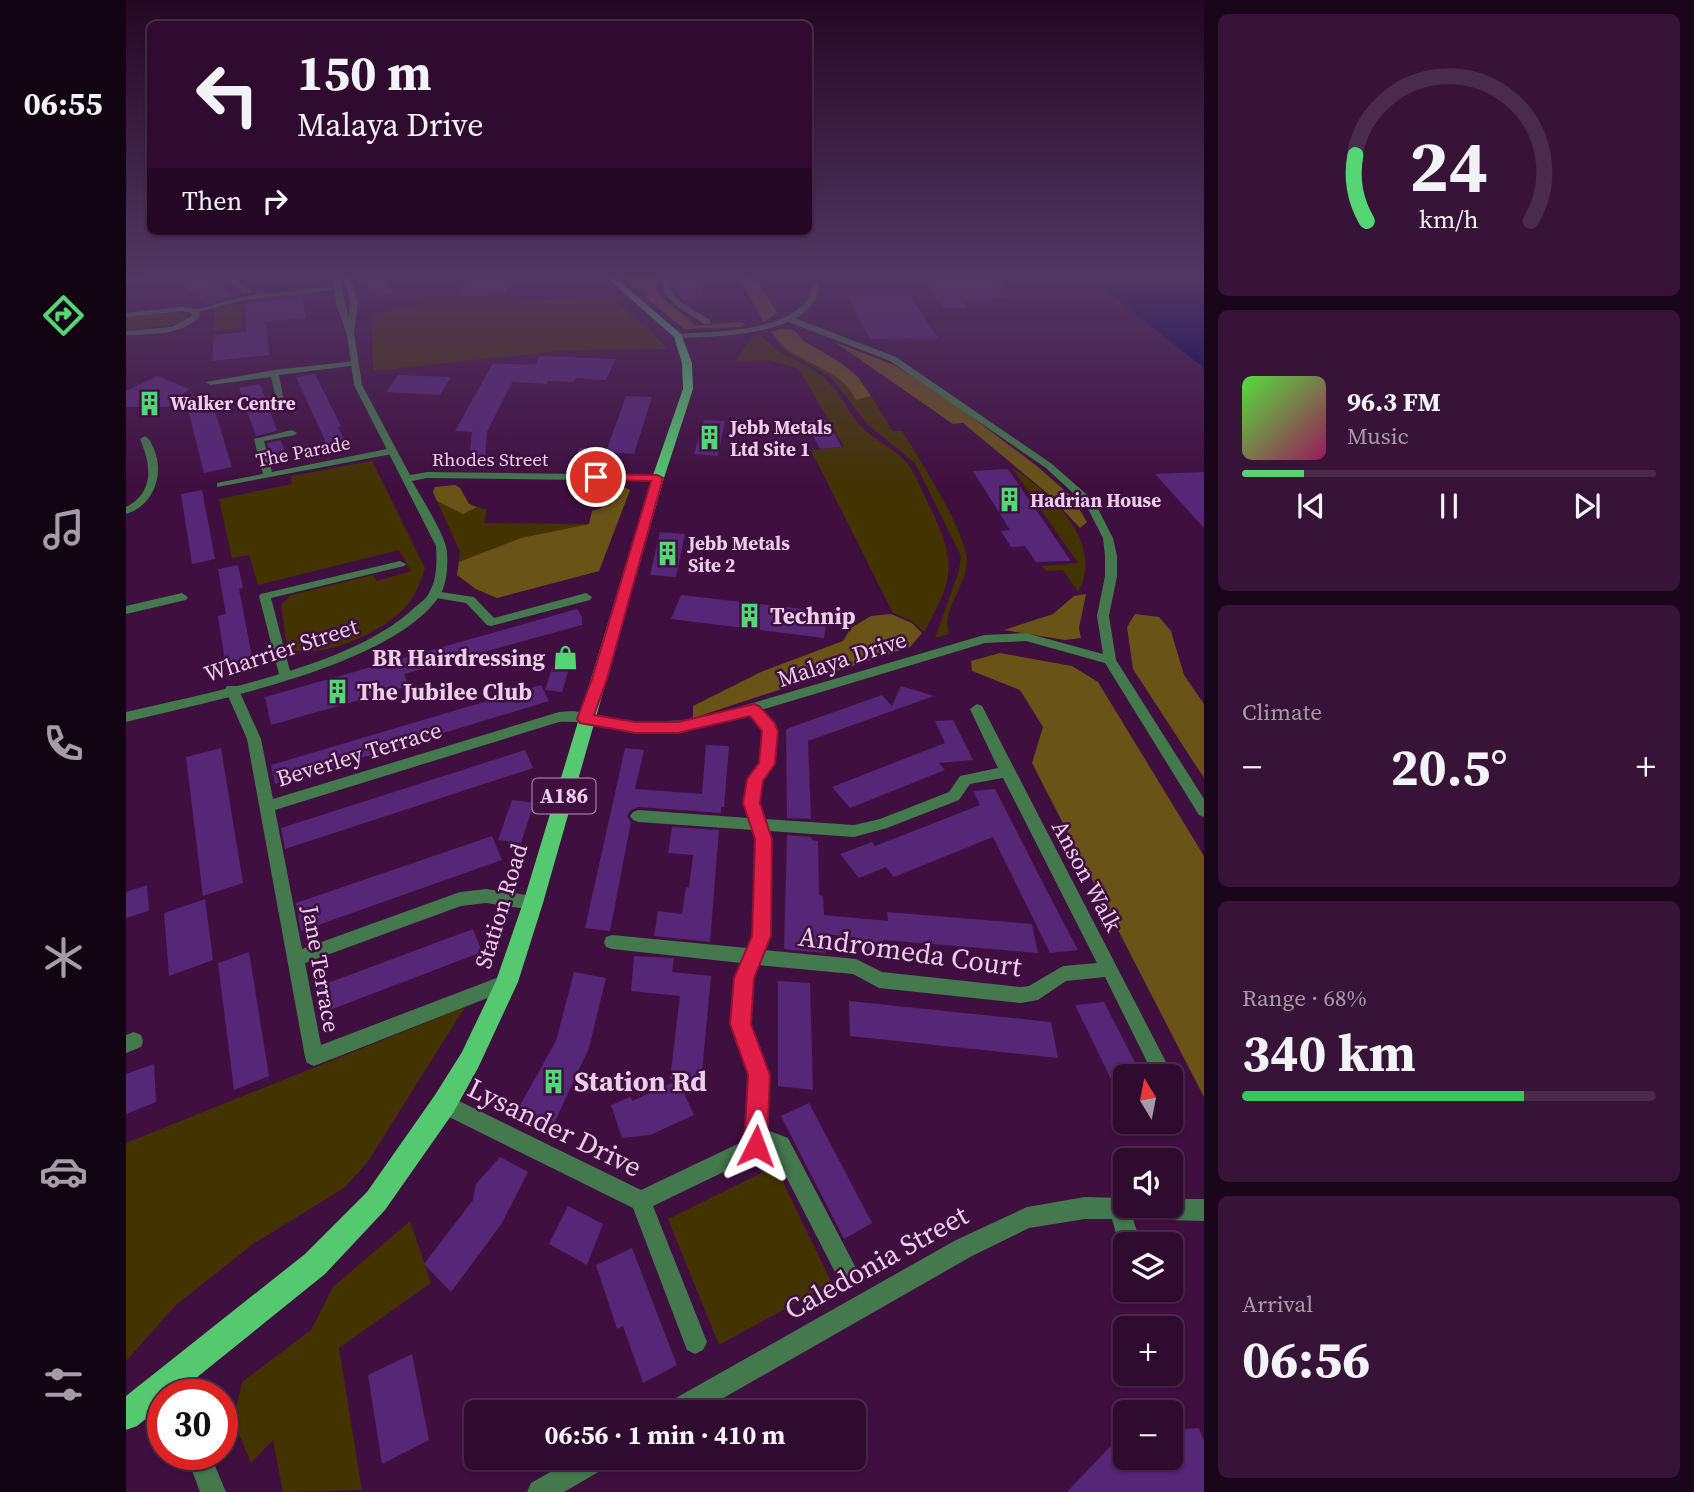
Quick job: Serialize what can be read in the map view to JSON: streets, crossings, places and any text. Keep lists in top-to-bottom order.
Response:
{
  "streets": {
    "main road": ["A186", "Station Road"],
    "street": [
      "The Parade",
      "Rhodes Street",
      "Wharrier Street",
      "Malaya Drive",
      "Beverley Terrace",
      "Anson Walk",
      "Andromeda Court",
      "Jane Terrace",
      "Lysander Drive",
      "Caledonia Street"
    ]
  },
  "crossings": [
    ["Rhodes Street", "Station Road"],
    ["Wharrier Street", "Jane Terrace"],
    ["Malaya Drive", "Beverley Terrace"],
    ["Malaya Drive", "Station Road"],
    ["Beverley Terrace", "Station Road"],
    ["Beverley Terrace", "Jane Terrace"],
    ["Anson Walk", "Andromeda Court"],
    ["Station Road", "Jane Terrace"],
    ["Station Road", "Lysander Drive"]
  ],
  "places": {
    "building": [
      "Walker Centre",
      "Jebb Metals Ltd Site 1",
      "Hadrian House",
      "Jebb Metals Site 2",
      "Technip",
      "The Jubilee Club",
      "Station Rd"
    ],
    "shop": ["BR Hairdressing"]
  },
  "north": "top",
  "page": {
    "tabs": "06:55",
    "turn": ["150 m", "Malaya Drive"],
    "then": "Then",
    "song": ["96.3 FM", "Music"],
    "tile": [
      "Climate",
      ["Range · 68%", "340 km"],
      ["Arrival", "06:56"]
    ],
    "heat": ["−", "20.5°", "+"],
    "map_buttons": ["+", "−"],
    "limit": "30",
    "trip": "06:56 · 1 min · 410 m",
    "gauge": ["24", "km/h"]
  }
}
